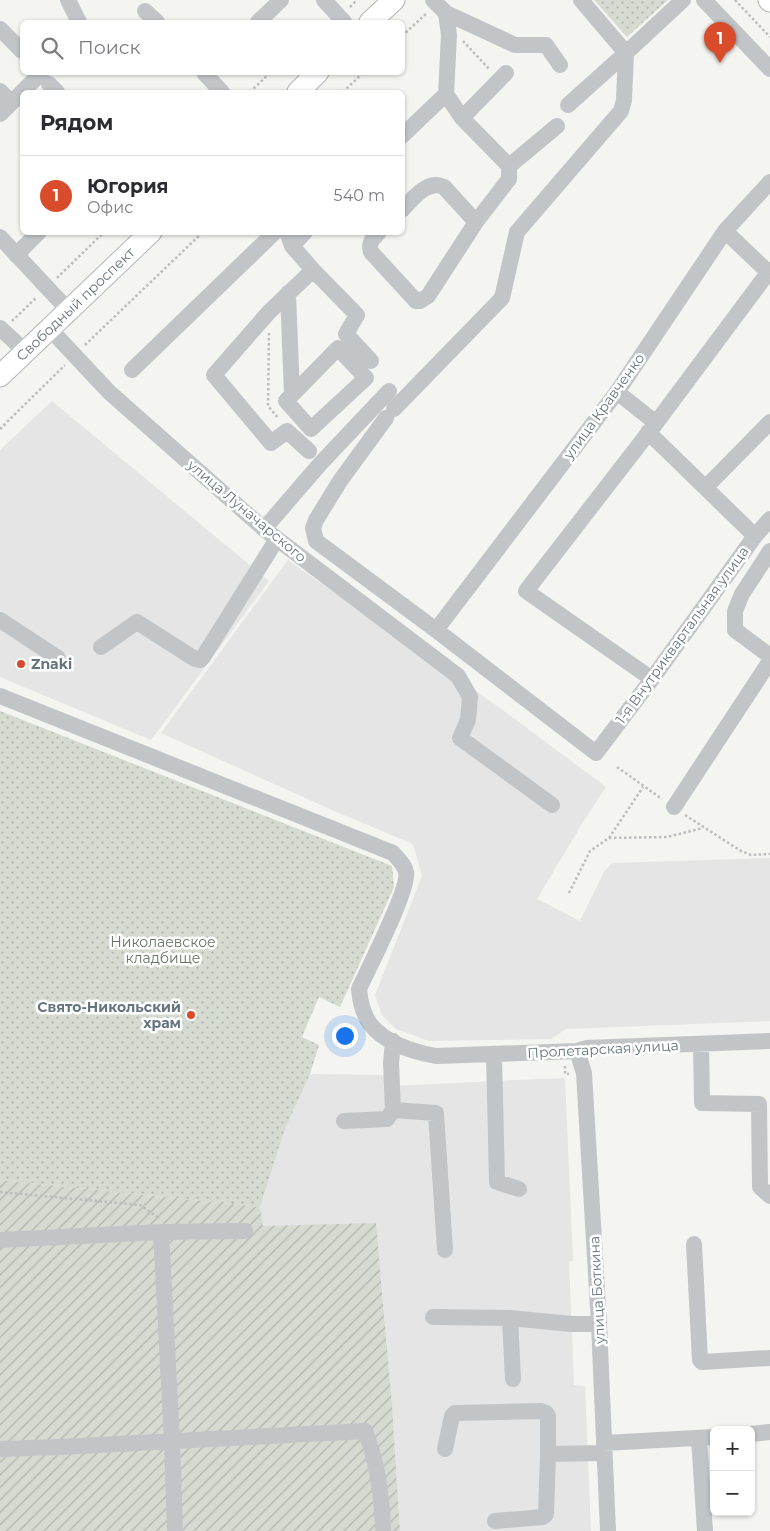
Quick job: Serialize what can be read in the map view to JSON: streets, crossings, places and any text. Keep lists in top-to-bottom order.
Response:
{
  "streets": {
    "main road": ["Свободный проспект"],
    "street": [
      "улица Кравченко",
      "улица Луначарского",
      "1-я Внутриквартальная улица",
      "Пролетарская улица",
      "улица Боткина"
    ]
  },
  "crossings": [
    ["Свободный проспект", "улица Луначарского"],
    ["улица Кравченко", "улица Луначарского"],
    ["улица Луначарского", "1-я Внутриквартальная улица"],
    ["Пролетарская улица", "улица Боткина"]
  ],
  "parks": ["Николаевское кладбище"],
  "places": ["Znaki", "Свято-Никольский храм"],
  "page": {
    "search": "Поиск",
    "pins": "1",
    "heading": "Рядом",
    "list": [
      {
        "mark": "1",
        "name": "Югория",
        "note": "Офис",
        "value": "540 m"
      }
    ],
    "map_buttons": ["+", "−"]
  }
}
